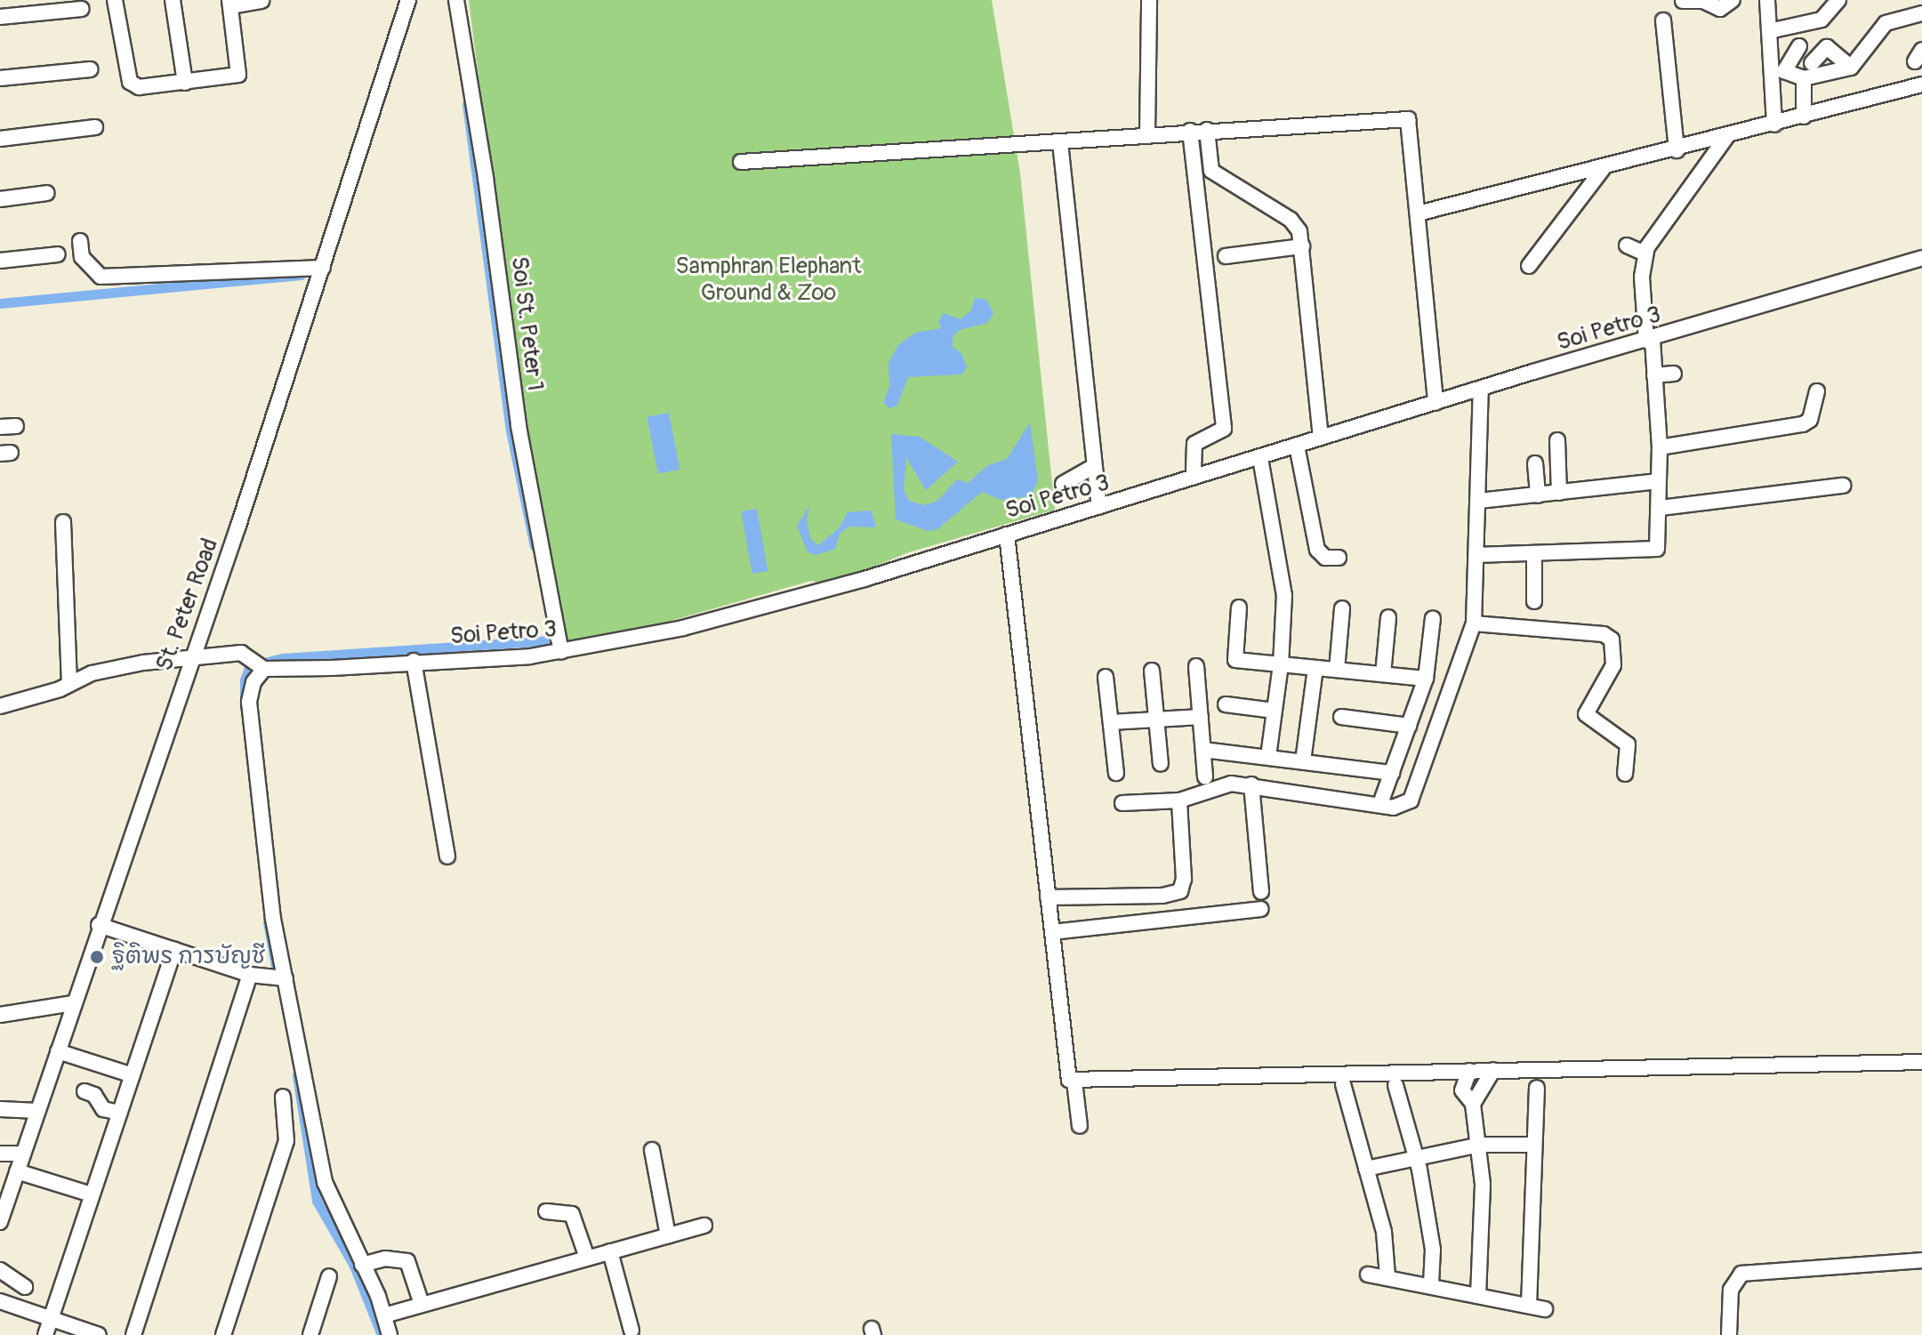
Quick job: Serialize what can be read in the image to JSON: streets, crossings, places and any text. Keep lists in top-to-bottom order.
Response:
{
  "streets": {
    "street": ["Soi St. Peter 1", "Soi Petro 3", "St. Peter Road"]
  },
  "crossings": [
    ["Soi St. Peter 1", "Soi Petro 3"],
    ["Soi Petro 3", "St. Peter Road"]
  ],
  "parks": ["Samphran Elephant Ground & Zoo"],
  "places": ["ฐิติพร การบัญชี"]
}
